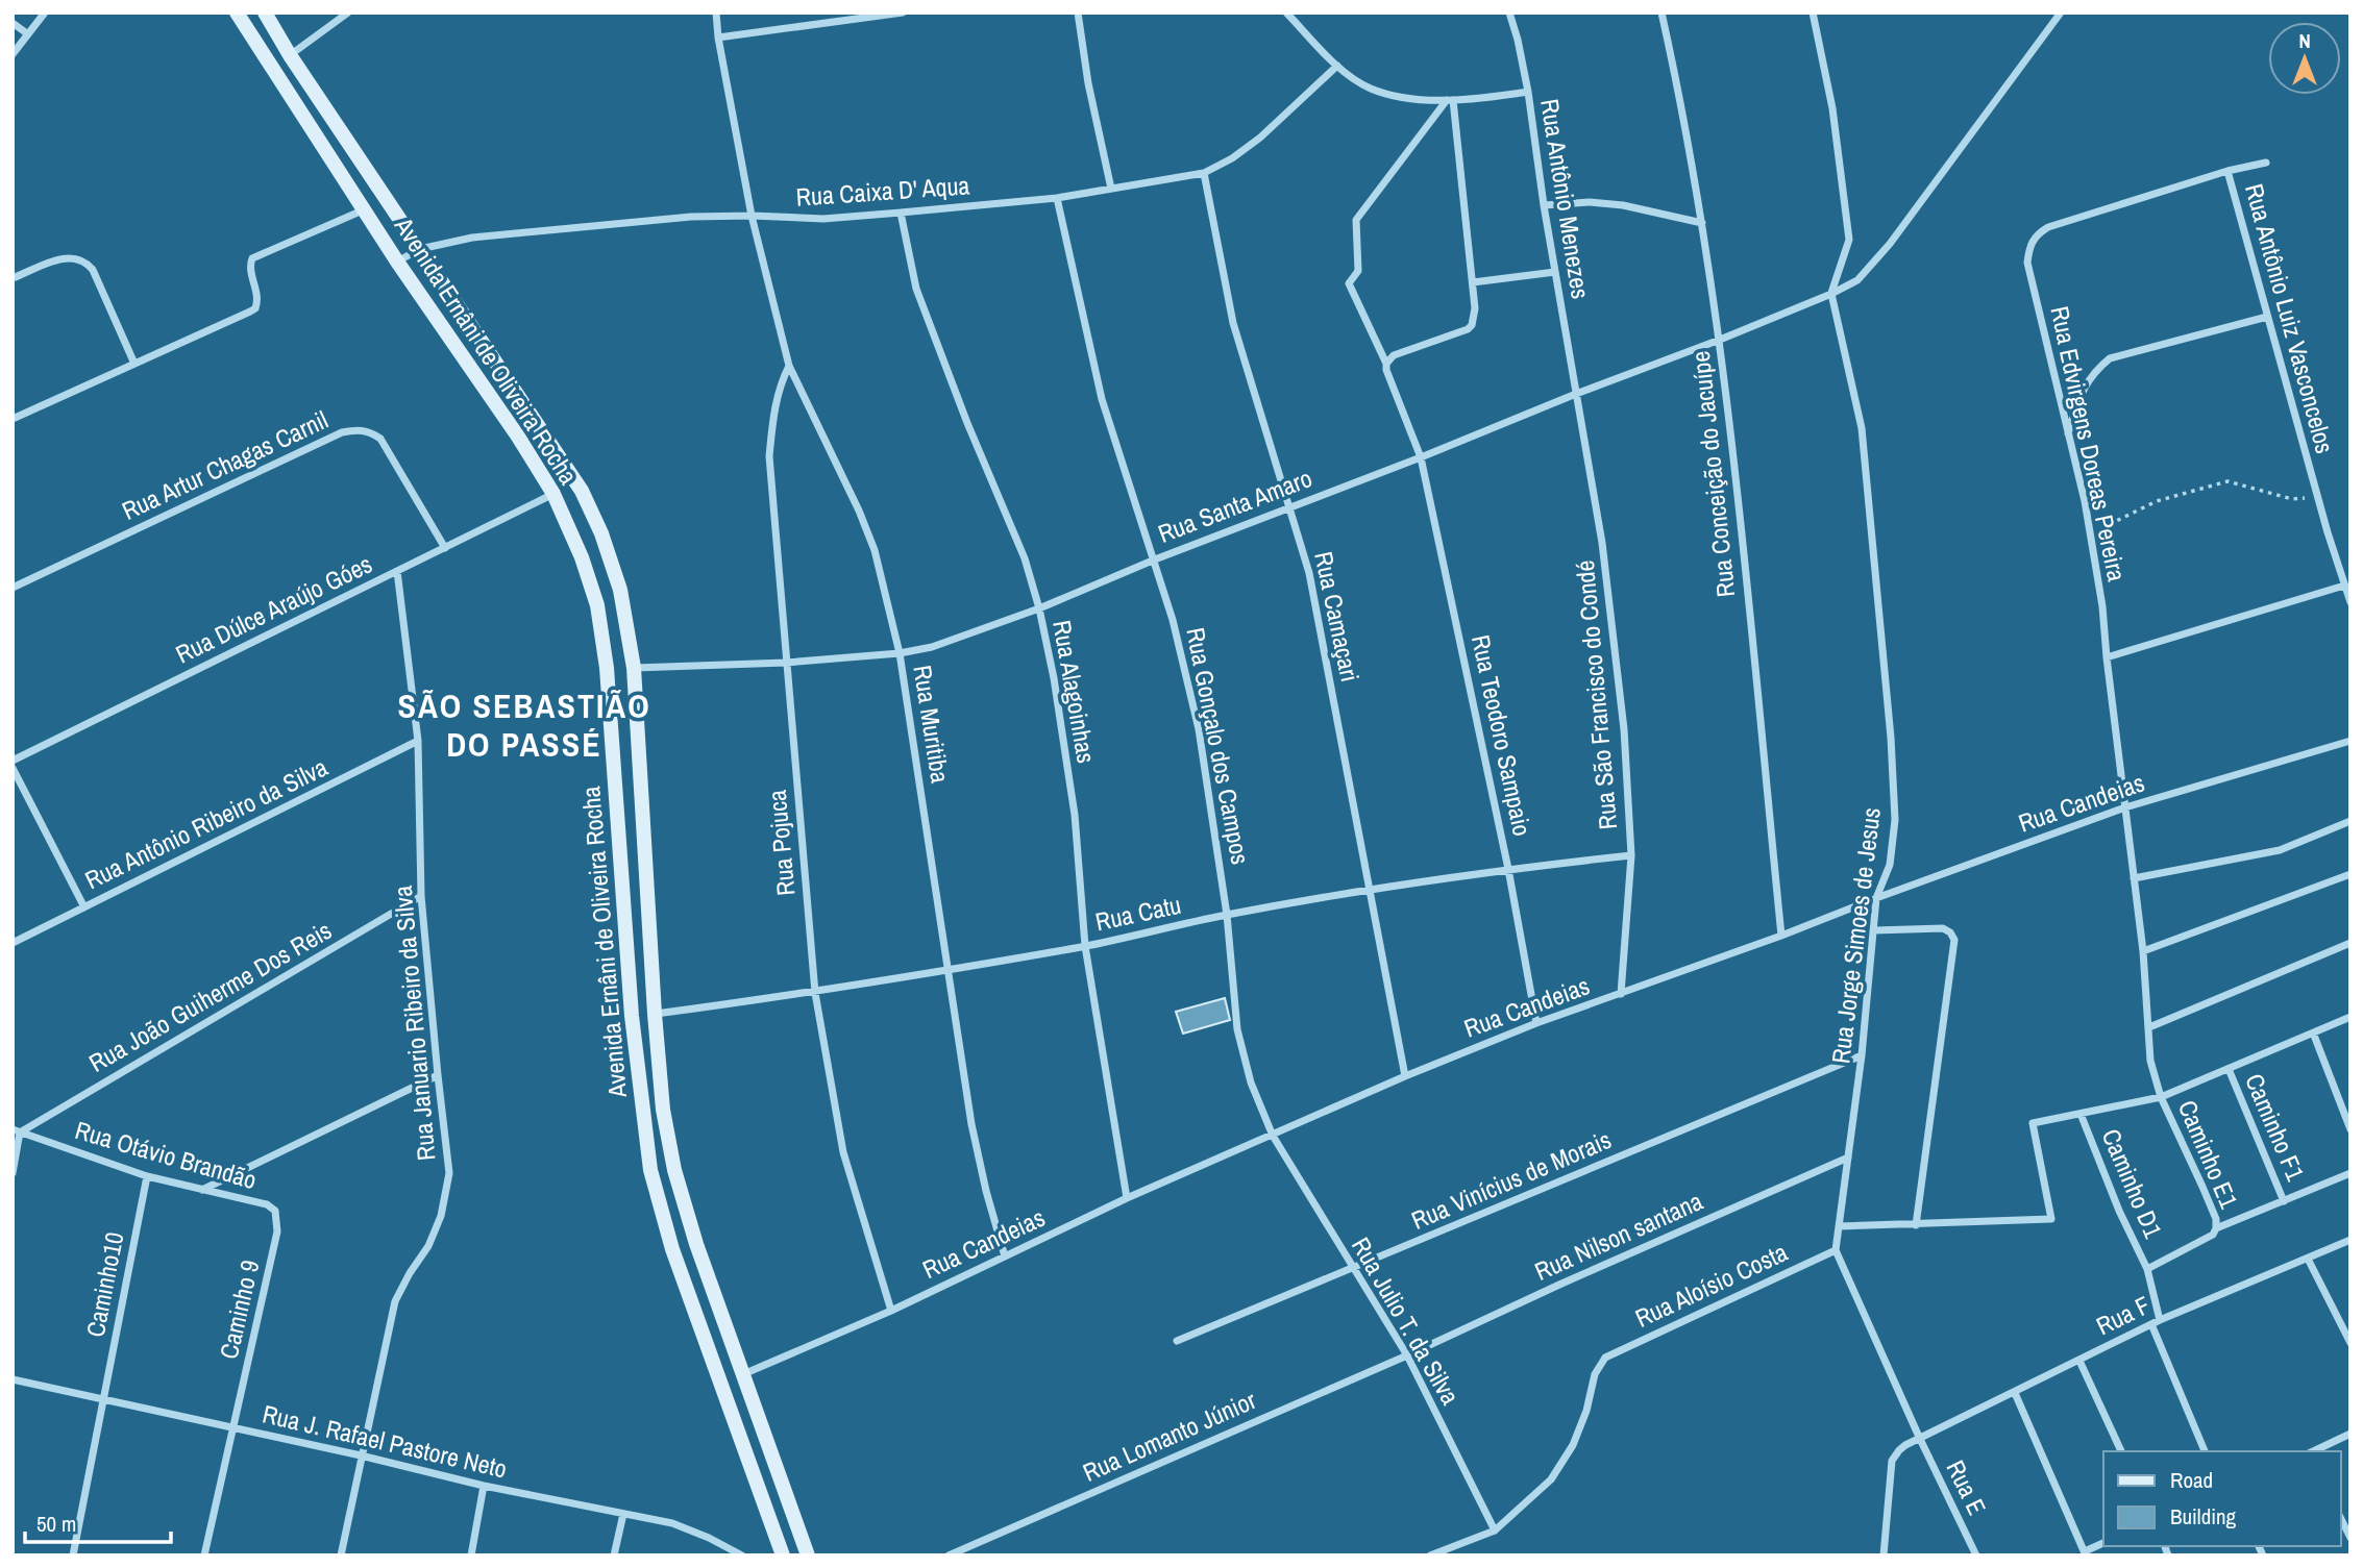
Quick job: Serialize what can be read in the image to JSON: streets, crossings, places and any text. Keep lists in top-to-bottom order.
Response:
{
  "streets": {
    "main road": ["Avenida Ernâni de Oliveira Rocha"],
    "street": [
      "Rua Caixa D' Aqua",
      "Rua Antônio Menezes",
      "Rua Antônio Luiz Vasconcelos",
      "Rua Edvirgens Doreas Pereira",
      "Rua Artur Chagas Carnil",
      "Rua Conceição do Jacuípe",
      "Rua Santa Amaro",
      "Rua Dúlce Araújo Góes",
      "Rua Camaçari",
      "Rua Alagoinhas",
      "Rua São Francisco do Condé",
      "Rua Muritiba",
      "Rua Teodoro Sampaio",
      "Rua Gonçalo dos Campos",
      "Rua Candeias",
      "Rua Antônio Ribeiro da Silva",
      "Rua Pojuca",
      "Rua Catu",
      "Rua Jorge Simoes de Jesus",
      "Rua João Guiherme Dos Reis",
      "Rua Januario Ribeiro da Silva",
      "Caminho F1",
      "Caminho E1",
      "Rua Otávio Brandão",
      "Rua Vinícius de Morais",
      "Caminho D1",
      "Rua Nilson santana",
      "Caminho10",
      "Rua Aloísio Costa",
      "Caminho 9",
      "Rua F",
      "Rua Julio T. da Silva",
      "Rua Lomanto Júnior",
      "Rua J. Rafael Pastore Neto",
      "Rua E"
    ]
  },
  "crossings": [
    ["Rua Caixa D' Aqua", "Avenida Ernâni de Oliveira Rocha"],
    ["Rua Caixa D' Aqua", "Rua Camaçari"],
    ["Rua Caixa D' Aqua", "Rua Alagoinhas"],
    ["Rua Caixa D' Aqua", "Rua Muritiba"],
    ["Rua Caixa D' Aqua", "Rua Gonçalo dos Campos"],
    ["Rua Antônio Menezes", "Rua Santa Amaro"],
    ["Rua Antônio Menezes", "Rua São Francisco do Condé"],
    ["Rua Antônio Luiz Vasconcelos", "Rua Edvirgens Doreas Pereira"],
    ["Avenida Ernâni de Oliveira Rocha", "Rua Santa Amaro"],
    ["Avenida Ernâni de Oliveira Rocha", "Rua Dúlce Araújo Góes"],
    ["Avenida Ernâni de Oliveira Rocha", "Rua Candeias"],
    ["Avenida Ernâni de Oliveira Rocha", "Rua Catu"],
    ["Rua Edvirgens Doreas Pereira", "Rua Candeias"],
    ["Rua Edvirgens Doreas Pereira", "Caminho E1"],
    ["Rua Artur Chagas Carnil", "Rua Dúlce Araújo Góes"],
    ["Rua Conceição do Jacuípe", "Rua Santa Amaro"],
    ["Rua Conceição do Jacuípe", "Rua Candeias"],
    ["Rua Santa Amaro", "Rua Camaçari"],
    ["Rua Santa Amaro", "Rua Alagoinhas"],
    ["Rua Santa Amaro", "Rua São Francisco do Condé"],
    ["Rua Santa Amaro", "Rua Muritiba"],
    ["Rua Santa Amaro", "Rua Teodoro Sampaio"],
    ["Rua Santa Amaro", "Rua Gonçalo dos Campos"],
    ["Rua Santa Amaro", "Rua Pojuca"],
    ["Rua Santa Amaro", "Rua Jorge Simoes de Jesus"],
    ["Rua Dúlce Araújo Góes", "Rua Januario Ribeiro da Silva"],
    ["Rua Camaçari", "Rua Candeias"],
    ["Rua Camaçari", "Rua Catu"],
    ["Rua Alagoinhas", "Rua Candeias"],
    ["Rua Alagoinhas", "Rua Catu"],
    ["Rua São Francisco do Condé", "Rua Candeias"],
    ["Rua São Francisco do Condé", "Rua Catu"],
    ["Rua Muritiba", "Rua Candeias"],
    ["Rua Muritiba", "Rua Pojuca"],
    ["Rua Muritiba", "Rua Catu"],
    ["Rua Teodoro Sampaio", "Rua Candeias"],
    ["Rua Teodoro Sampaio", "Rua Catu"],
    ["Rua Gonçalo dos Campos", "Rua Candeias"],
    ["Rua Gonçalo dos Campos", "Rua Catu"],
    ["Rua Gonçalo dos Campos", "Rua Julio T. da Silva"],
    ["Rua Candeias", "Rua Pojuca"],
    ["Rua Candeias", "Rua Jorge Simoes de Jesus"],
    ["Rua Candeias", "Rua Julio T. da Silva"],
    ["Rua Antônio Ribeiro da Silva", "Rua Januario Ribeiro da Silva"],
    ["Rua Pojuca", "Rua Catu"],
    ["Rua Jorge Simoes de Jesus", "Rua Vinícius de Morais"],
    ["Rua Jorge Simoes de Jesus", "Rua Nilson santana"],
    ["Rua Jorge Simoes de Jesus", "Rua Aloísio Costa"],
    ["Rua João Guiherme Dos Reis", "Rua Januario Ribeiro da Silva"],
    ["Rua João Guiherme Dos Reis", "Rua Otávio Brandão"],
    ["Rua Januario Ribeiro da Silva", "Rua J. Rafael Pastore Neto"],
    ["Rua Otávio Brandão", "Caminho10"],
    ["Rua Otávio Brandão", "Caminho 9"],
    ["Rua Vinícius de Morais", "Rua Julio T. da Silva"],
    ["Caminho D1", "Rua F"],
    ["Rua Nilson santana", "Rua Julio T. da Silva"],
    ["Rua Nilson santana", "Rua Lomanto Júnior"],
    ["Caminho10", "Rua J. Rafael Pastore Neto"],
    ["Rua Aloísio Costa", "Rua Julio T. da Silva"],
    ["Caminho 9", "Rua J. Rafael Pastore Neto"],
    ["Rua F", "Rua E"],
    ["Rua Julio T. da Silva", "Rua Lomanto Júnior"]
  ],
  "districts": ["SÃO SEBASTIÃO DO PASSÉ"],
  "legend": ["Road", "Building"],
  "scale_bar": "50 m",
  "north": "top"
}
